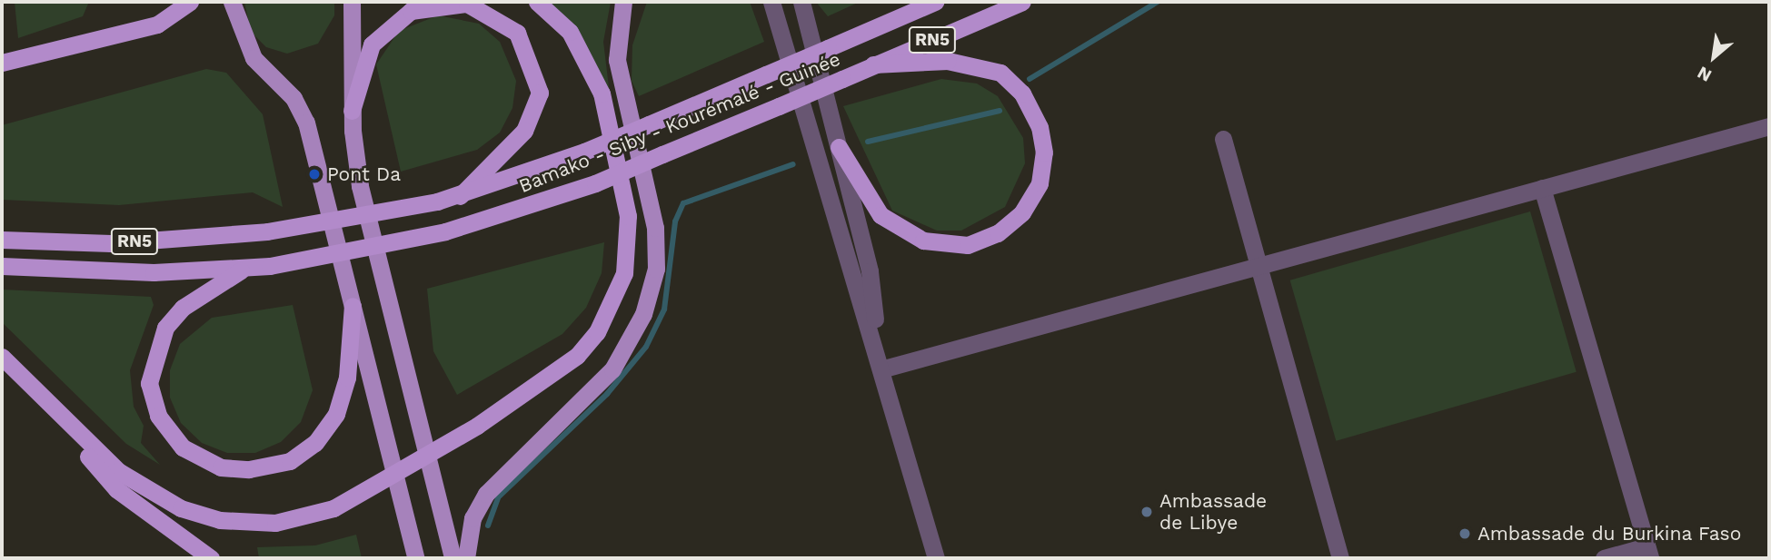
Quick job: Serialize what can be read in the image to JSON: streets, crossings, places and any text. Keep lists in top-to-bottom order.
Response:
{
  "streets": {
    "highway": ["RN5", "Bamako - Siby - Kourémalé - Guinée"]
  },
  "places": ["Pont Da", "Ambassade de Libye", "Ambassade du Burkina Faso"],
  "north": "bottom left"
}
